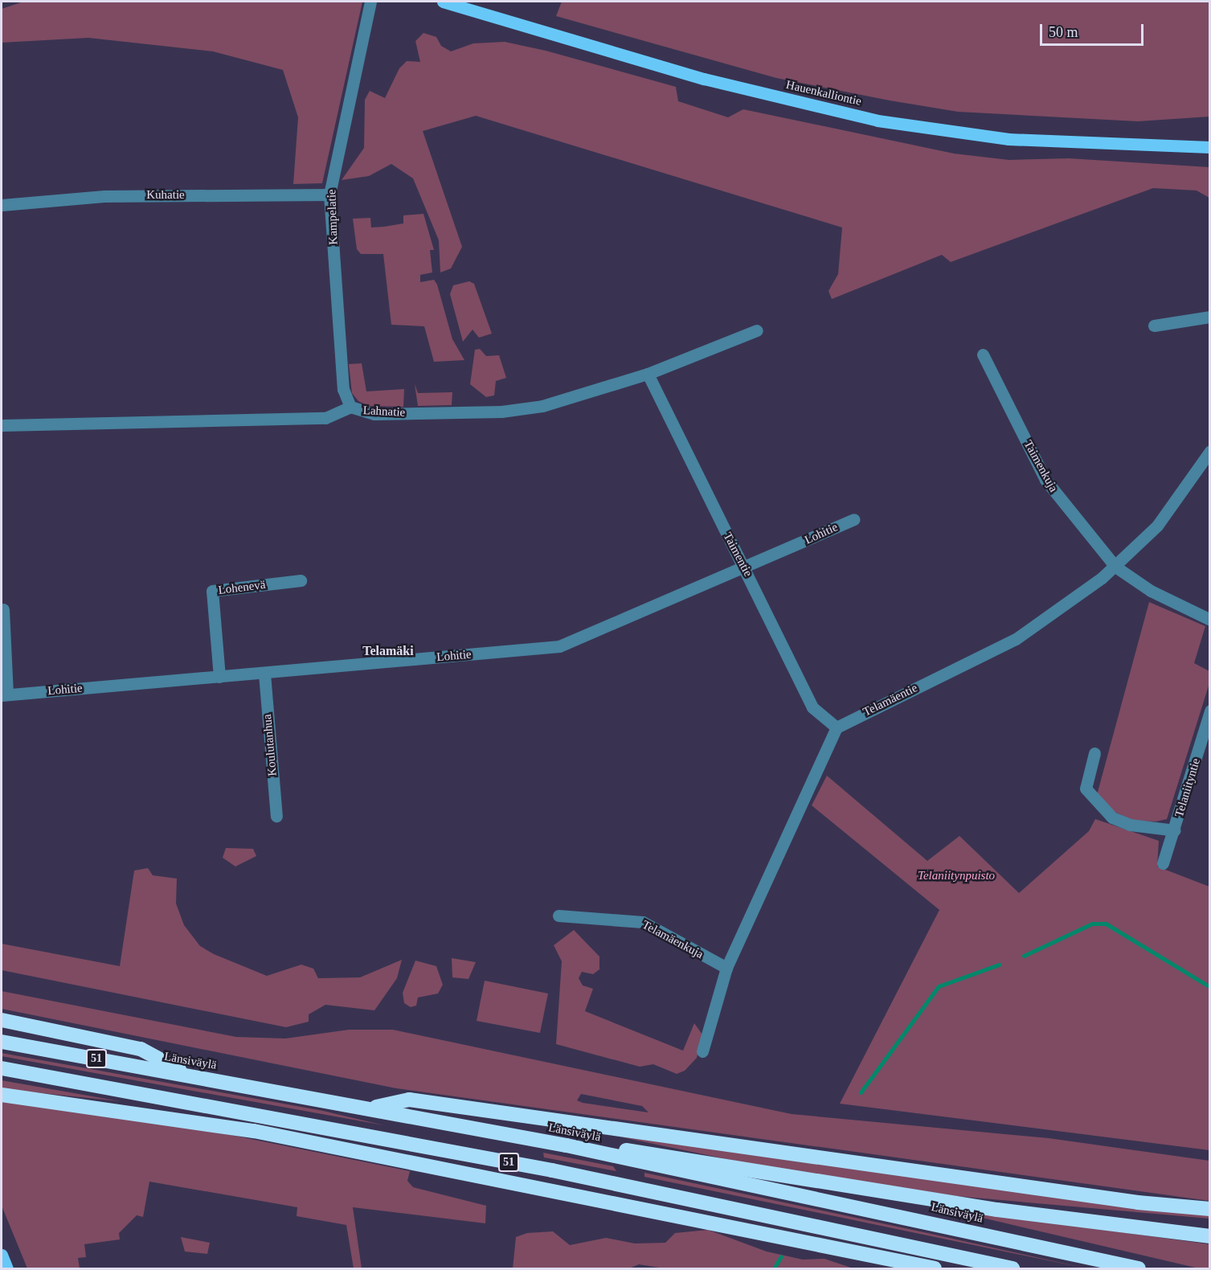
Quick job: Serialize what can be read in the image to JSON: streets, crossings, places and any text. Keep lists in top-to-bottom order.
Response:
{
  "streets": {
    "highway": ["51", "Länsiväylä"],
    "main road": ["Hauenkalliontie"],
    "street": [
      "Kuhatie",
      "Kampelatie",
      "Lahnatie",
      "Taimenkuja",
      "Lohitie",
      "Taimentie",
      "Lohenevä",
      "Telamäentie",
      "Koulutanhua",
      "Telaniityntie",
      "Telamäenkuja"
    ]
  },
  "crossings": [
    ["Kuhatie", "Kampelatie"],
    ["Kampelatie", "Lahnatie"],
    ["Lahnatie", "Taimentie"],
    ["Taimenkuja", "Telamäentie"],
    ["Lohitie", "Taimentie"],
    ["Lohitie", "Lohenevä"],
    ["Lohitie", "Koulutanhua"],
    ["Taimentie", "Telamäentie"]
  ],
  "districts": ["Telamäki"],
  "parks": ["Telaniitynpuisto"],
  "scale_bar": "50 m"
}
